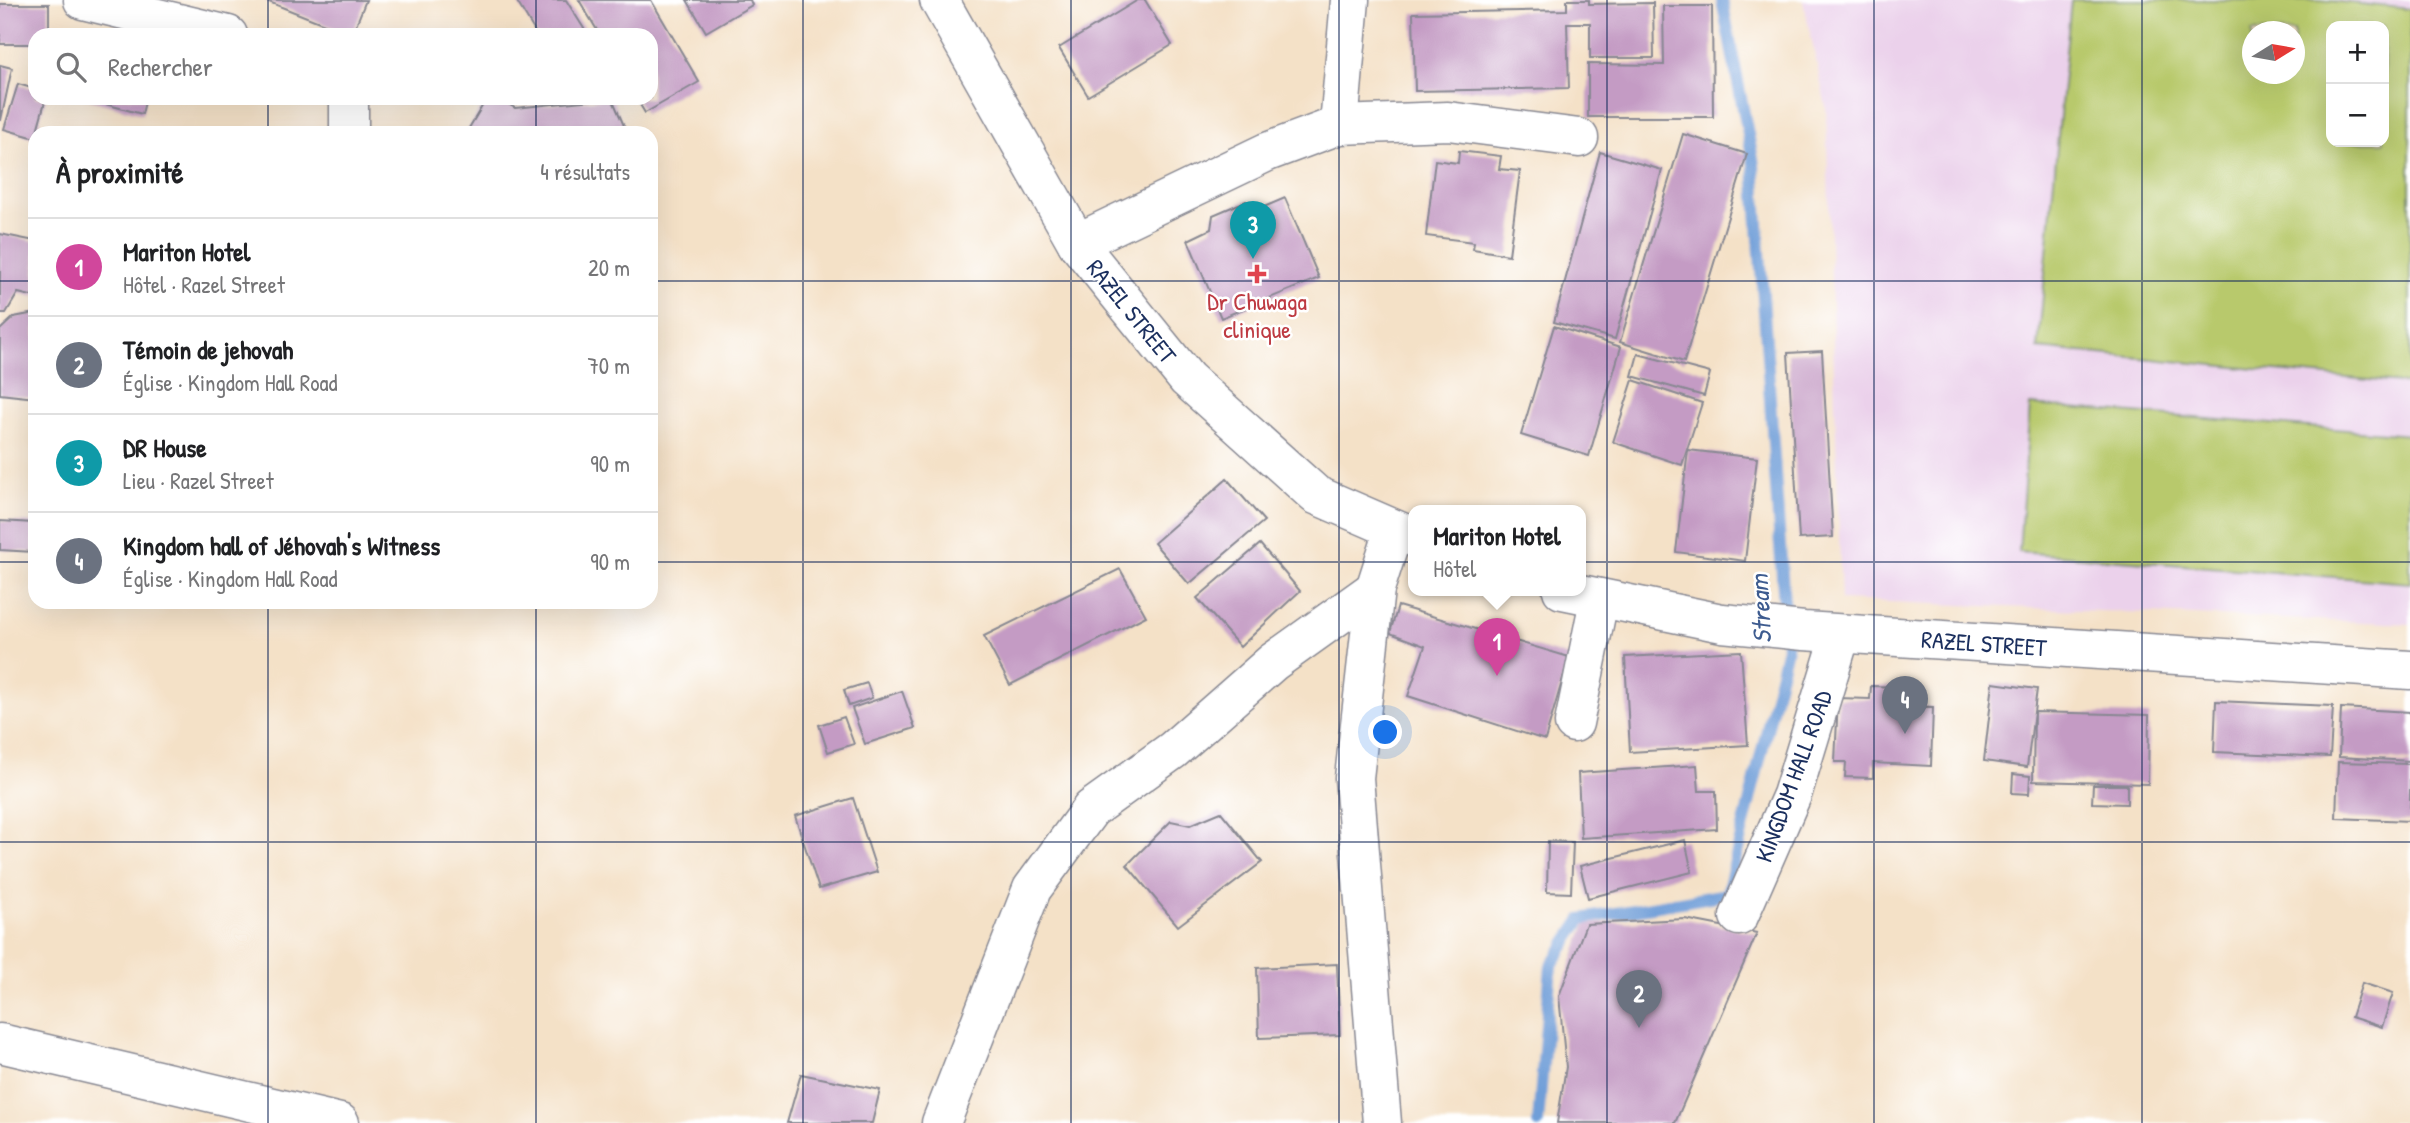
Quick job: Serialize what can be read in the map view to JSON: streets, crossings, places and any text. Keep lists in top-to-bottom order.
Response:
{
  "streets": {
    "street": ["RAZEL STREET", "KINGDOM HALL ROAD"]
  },
  "crossings": [
    ["RAZEL STREET", "KINGDOM HALL ROAD"]
  ],
  "water": ["Stream"],
  "places": {
    "health": ["Dr Chuwaga clinique"]
  },
  "north": "right",
  "page": {
    "map_buttons": ["+", "−"],
    "search": "Rechercher",
    "heading": ["À proximité", "4 résultats"],
    "pins": [
      "3",
      "1",
      "4",
      "2"
    ],
    "list": [
      {
        "mark": "1",
        "name": "Mariton Hotel",
        "note": "Hôtel · Razel Street",
        "value": "20 m"
      },
      {
        "mark": "2",
        "name": "Témoin de jehovah",
        "note": "Église · Kingdom Hall Road",
        "value": "70 m"
      },
      {
        "mark": "3",
        "name": "DR House",
        "note": "Lieu · Razel Street",
        "value": "90 m"
      },
      {
        "mark": "4",
        "name": "Kingdom hall of Jéhovah's Witness",
        "note": "Église · Kingdom Hall Road",
        "value": "90 m"
      }
    ],
    "popup": ["Mariton Hotel", "Hôtel"]
  }
}
